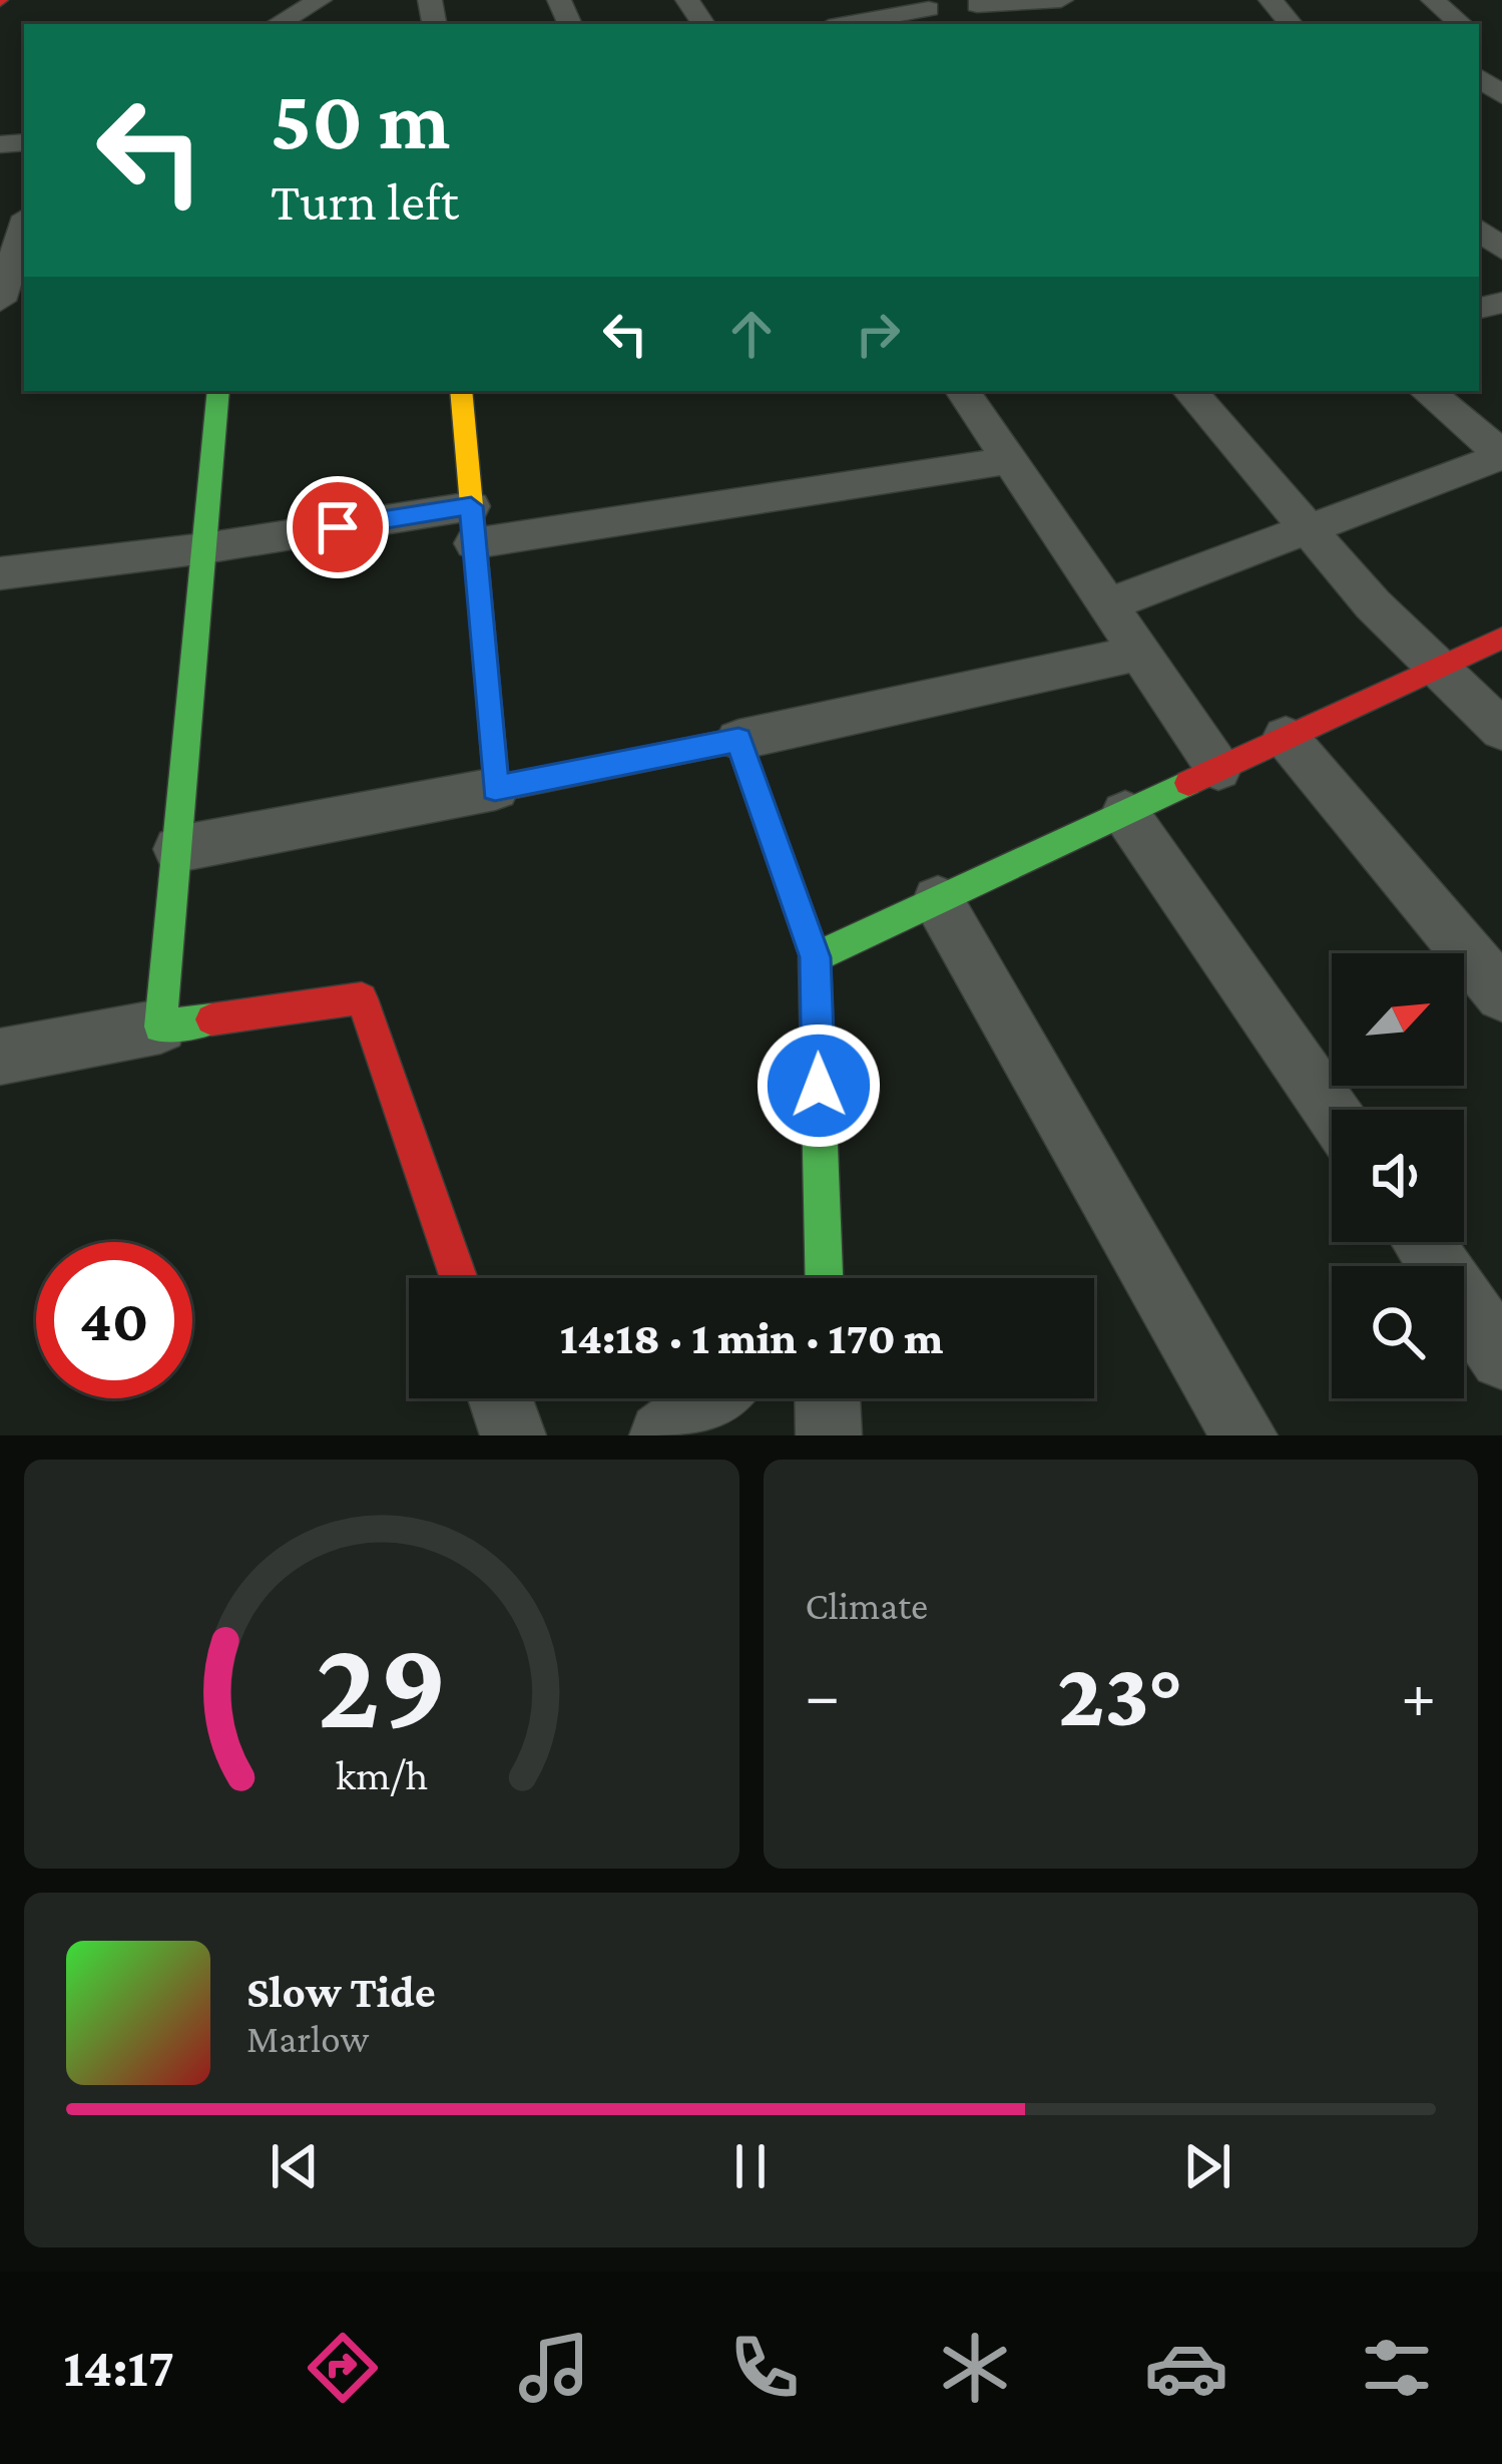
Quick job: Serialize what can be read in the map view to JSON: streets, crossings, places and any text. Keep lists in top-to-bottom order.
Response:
{
  "north": "top right",
  "page": {
    "turn": ["50 m", "Turn left"],
    "limit": "40",
    "trip": "14:18 · 1 min · 170 m",
    "tile": "Climate",
    "heat": ["−", "23°", "+"],
    "song": ["Slow Tide", "Marlow"],
    "tabs": "14:17",
    "gauge": ["29", "km/h"]
  }
}
